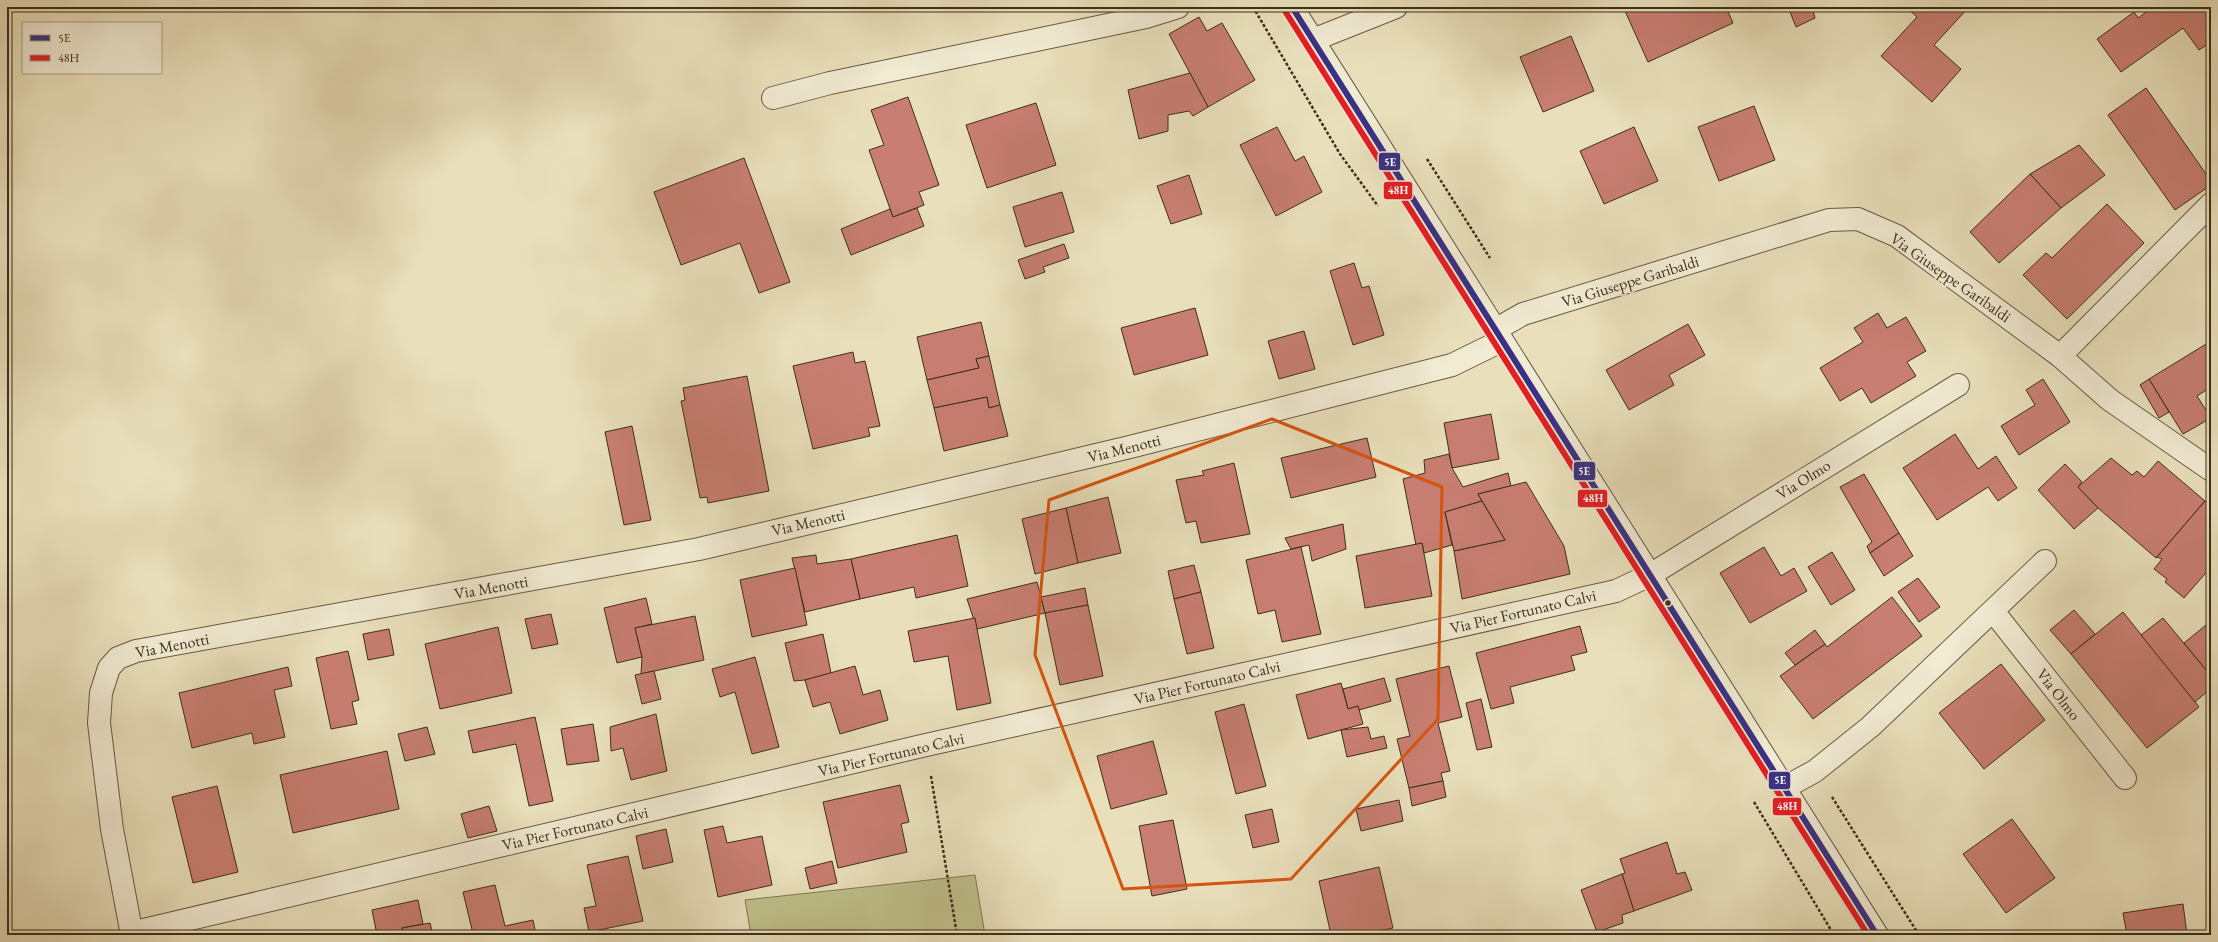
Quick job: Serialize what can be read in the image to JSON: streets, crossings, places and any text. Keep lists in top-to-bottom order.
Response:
{
  "streets": {
    "street": [
      "Via Giuseppe Garibaldi",
      "Via Menotti",
      "Via Olmo",
      "Via Pier Fortunato Calvi"
    ]
  },
  "crossings": [
    ["Via Giuseppe Garibaldi", "Via Menotti"],
    ["Via Menotti", "Via Pier Fortunato Calvi"],
    ["Via Olmo", "Via Pier Fortunato Calvi"]
  ],
  "lines": ["transit line 5E", "transit line 48H"],
  "legend": ["5E", "48H"]
}
